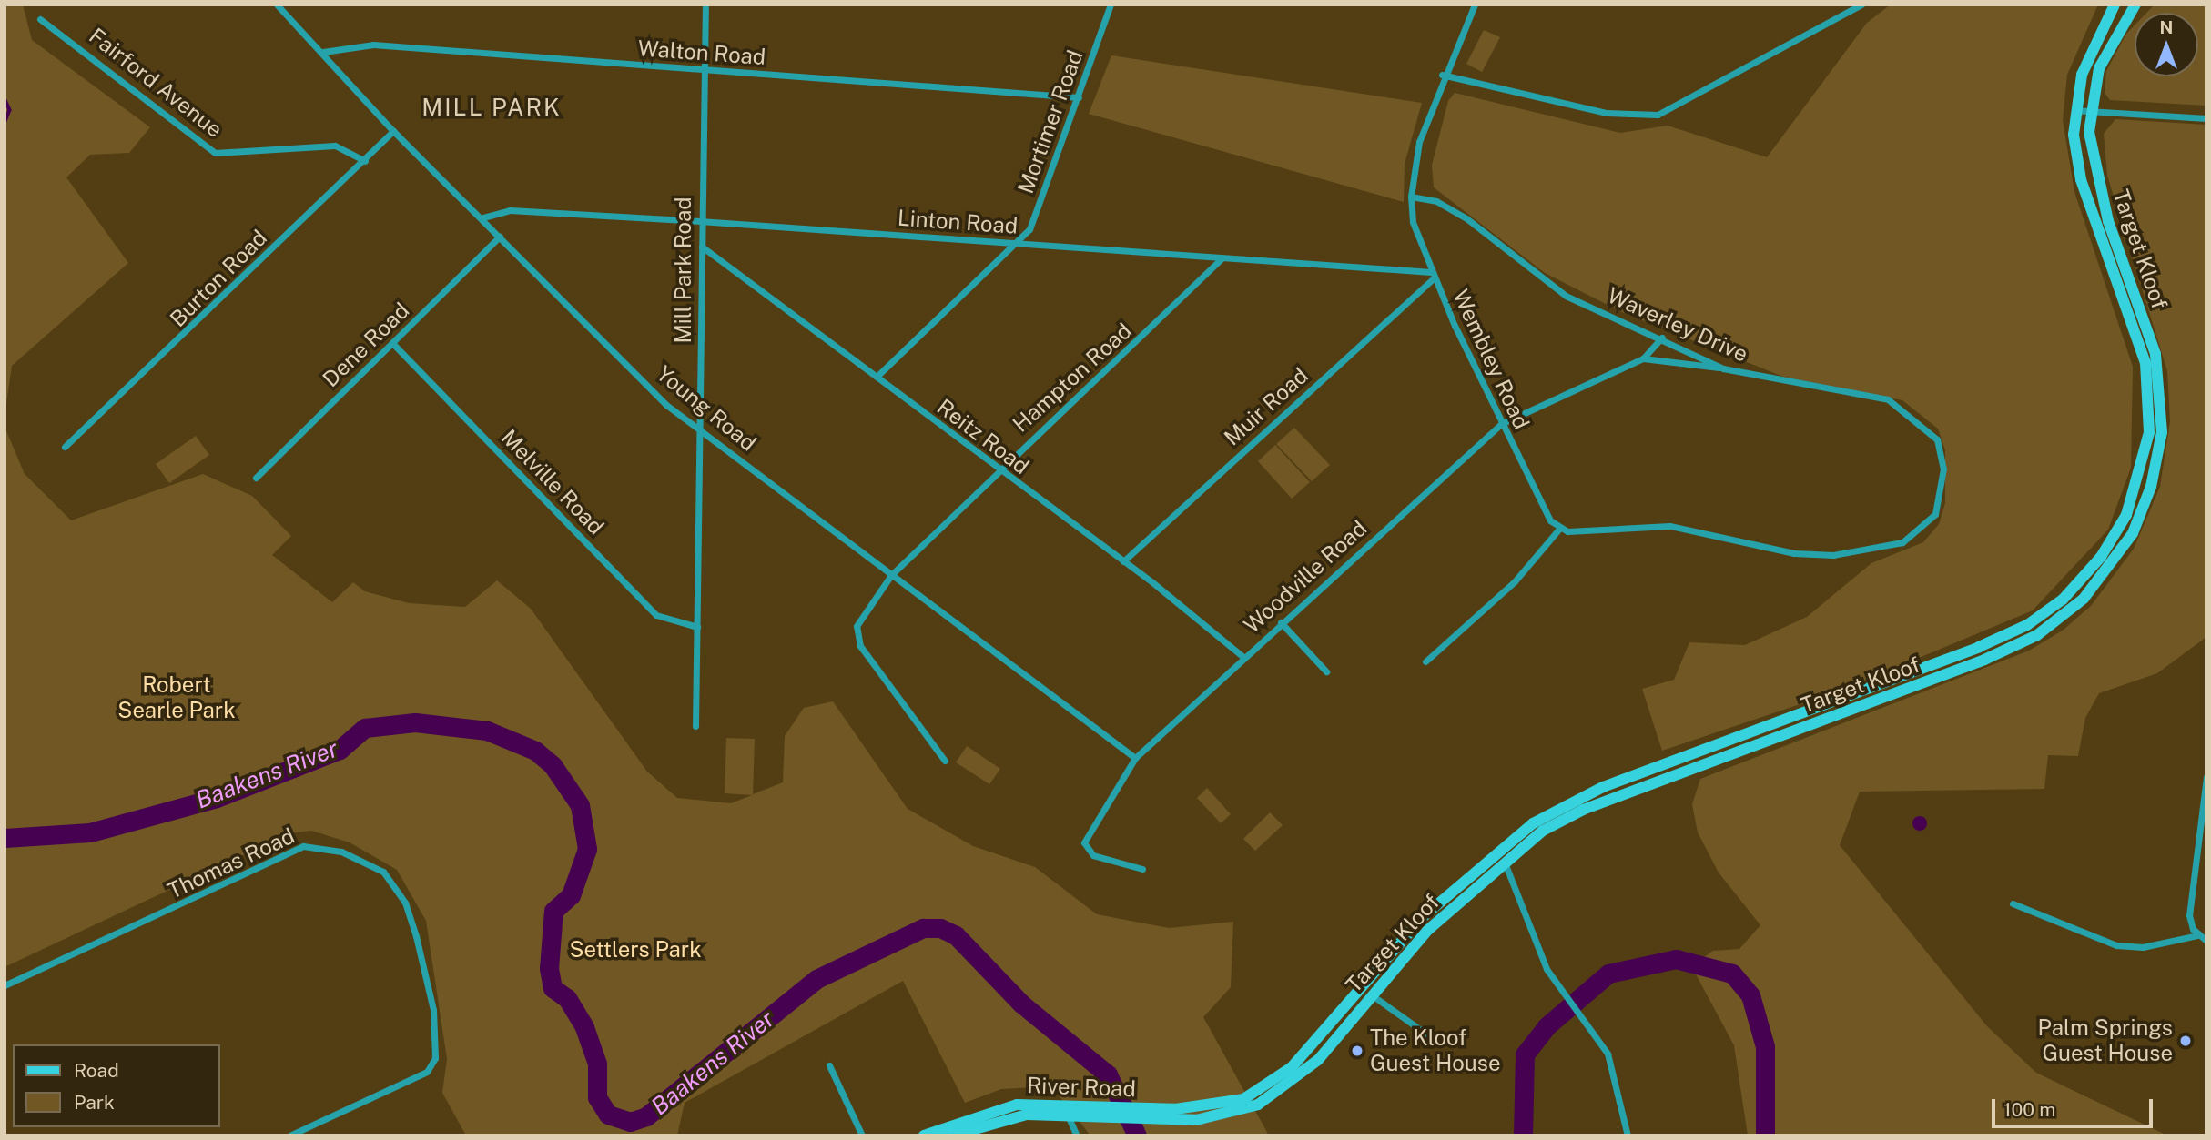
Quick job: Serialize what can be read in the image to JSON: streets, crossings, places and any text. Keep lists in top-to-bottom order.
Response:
{
  "streets": {
    "main road": ["Target Kloof", "River Road"],
    "street": [
      "Walton Road",
      "Fairford Avenue",
      "Mortimer Road",
      "Linton Road",
      "Mill Park Road",
      "Burton Road",
      "Waverley Drive",
      "Dene Road",
      "Wembley Road",
      "Hampton Road",
      "Muir Road",
      "Young Road",
      "Reitz Road",
      "Melville Road",
      "Woodville Road",
      "Thomas Road"
    ]
  },
  "crossings": [
    ["Walton Road", "Mortimer Road"],
    ["Walton Road", "Mill Park Road"],
    ["Walton Road", "Young Road"],
    ["Fairford Avenue", "Burton Road"],
    ["Mortimer Road", "Linton Road"],
    ["Mortimer Road", "Reitz Road"],
    ["Linton Road", "Mill Park Road"],
    ["Linton Road", "Wembley Road"],
    ["Linton Road", "Hampton Road"],
    ["Linton Road", "Muir Road"],
    ["Linton Road", "Young Road"],
    ["Target Kloof", "River Road"],
    ["Mill Park Road", "Young Road"],
    ["Mill Park Road", "Reitz Road"],
    ["Mill Park Road", "Melville Road"],
    ["Burton Road", "Young Road"],
    ["Waverley Drive", "Wembley Road"],
    ["Dene Road", "Young Road"],
    ["Dene Road", "Melville Road"],
    ["Wembley Road", "Muir Road"],
    ["Wembley Road", "Woodville Road"],
    ["Hampton Road", "Young Road"],
    ["Hampton Road", "Reitz Road"],
    ["Muir Road", "Reitz Road"],
    ["Young Road", "Woodville Road"],
    ["Reitz Road", "Woodville Road"]
  ],
  "districts": ["MILL PARK"],
  "water": ["Baakens River"],
  "parks": ["Robert Searle Park", "Settlers Park"],
  "places": ["Palm Springs Guest House", "The Kloof Guest House"],
  "legend": ["Road", "Park"],
  "scale_bar": "100 m",
  "north": "top"
}
